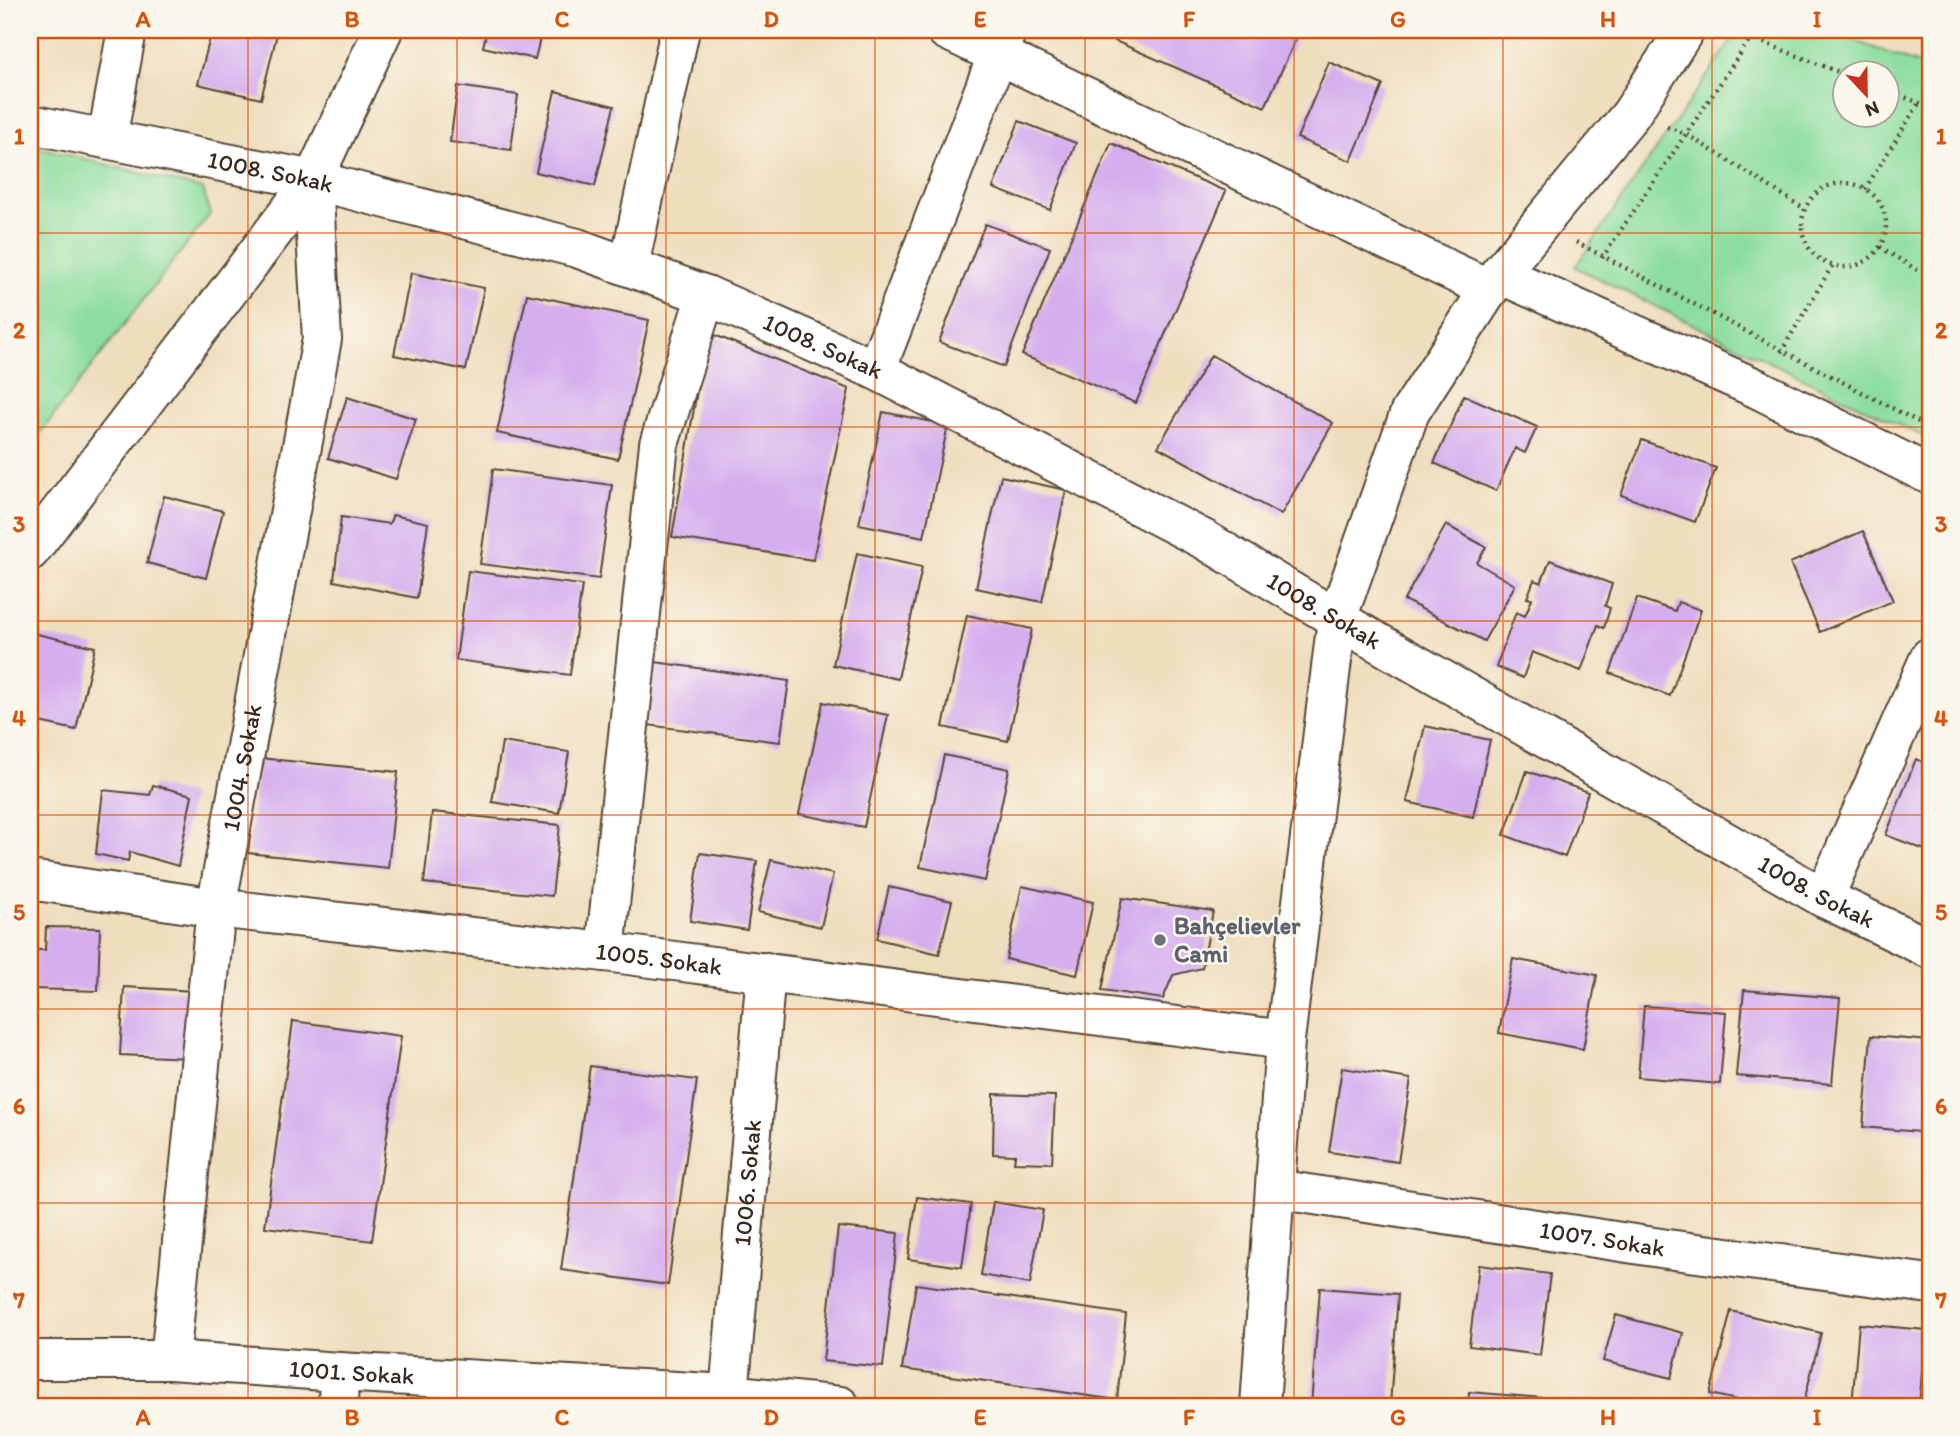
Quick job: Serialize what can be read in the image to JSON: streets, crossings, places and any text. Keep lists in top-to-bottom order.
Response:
{
  "streets": {
    "street": [
      "1008. Sokak",
      "1004. Sokak",
      "1005. Sokak",
      "1006. Sokak",
      "1007. Sokak",
      "1001. Sokak"
    ]
  },
  "crossings": [
    ["1008. Sokak", "1004. Sokak"],
    ["1004. Sokak", "1005. Sokak"],
    ["1004. Sokak", "1001. Sokak"],
    ["1005. Sokak", "1006. Sokak"],
    ["1006. Sokak", "1001. Sokak"]
  ],
  "places": ["Bahçelievler Cami"],
  "north": "bottom",
  "grid": {
    "columns": [
      "A",
      "B",
      "C",
      "D",
      "E",
      "F",
      "G",
      "H",
      "I"
    ],
    "rows": [
      "1",
      "2",
      "3",
      "4",
      "5",
      "6",
      "7"
    ]
  }
}
